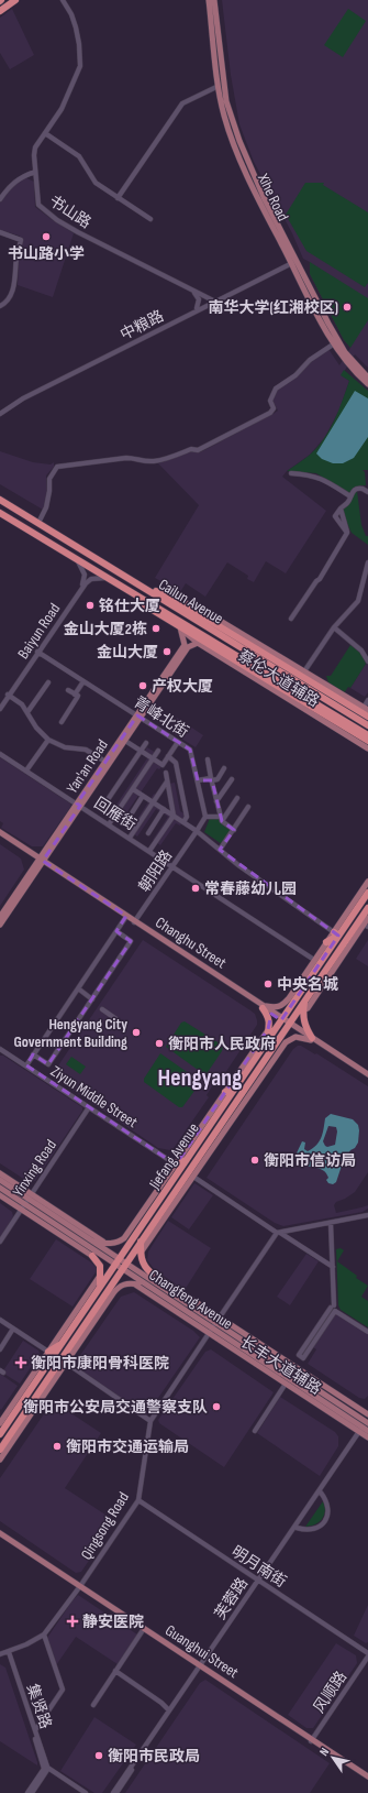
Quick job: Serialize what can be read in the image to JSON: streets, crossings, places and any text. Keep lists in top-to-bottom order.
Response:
{
  "streets": {
    "highway": ["Cailun Avenue", "Jiefang Avenue"],
    "main road": [
      "Xihe Road",
      "蔡伦大道辅路",
      "Yan'an Road",
      "Changhu Street",
      "Changfeng Avenue",
      "长丰大道辅路",
      "Guanghui Street"
    ],
    "street": [
      "书山路",
      "中粮路",
      "Baiyun Road",
      "青峰北街",
      "回雁街",
      "朝阳路",
      "Ziyun Middle Street",
      "Yinxing Road",
      "Qingsong Road",
      "明月南街",
      "芙蓉路",
      "风顺路",
      "集贤路"
    ]
  },
  "crossings": [
    ["Xihe Road", "中粮路"],
    ["书山路", "中粮路"],
    ["Cailun Avenue", "Baiyun Road"],
    ["Baiyun Road", "青峰北街"],
    ["蔡伦大道辅路", "Yan'an Road"],
    ["青峰北街", "Yan'an Road"],
    ["Yan'an Road", "回雁街"],
    ["Yan'an Road", "Changhu Street"],
    ["回雁街", "朝阳路"],
    ["朝阳路", "Changhu Street"],
    ["Changhu Street", "Jiefang Avenue"],
    ["Ziyun Middle Street", "Yinxing Road"],
    ["Jiefang Avenue", "Changfeng Avenue"],
    ["Yinxing Road", "Changfeng Avenue"],
    ["Changfeng Avenue", "长丰大道辅路"],
    ["Changfeng Avenue", "Qingsong Road"],
    ["Changfeng Avenue", "芙蓉路"],
    ["长丰大道辅路", "Qingsong Road"],
    ["长丰大道辅路", "芙蓉路"],
    ["Qingsong Road", "明月南街"],
    ["Qingsong Road", "Guanghui Street"],
    ["Qingsong Road", "集贤路"],
    ["明月南街", "芙蓉路"],
    ["芙蓉路", "Guanghui Street"],
    ["Guanghui Street", "风顺路"]
  ],
  "districts": ["Hengyang"],
  "places": {
    "other": [
      "书山路小学",
      "南华大学(红湘校区)",
      "铭仕大厦",
      "金山大厦2栋",
      "金山大厦",
      "产权大厦",
      "常春藤幼儿园",
      "中央名城",
      "Hengyang City Government Building",
      "衡阳市人民政府",
      "衡阳市信访局",
      "衡阳市公安局交通警察支队",
      "衡阳市交通运输局",
      "衡阳市民政局"
    ],
    "health": ["衡阳市康阳骨科医院", "静安医院"]
  },
  "north": "top left"
}
